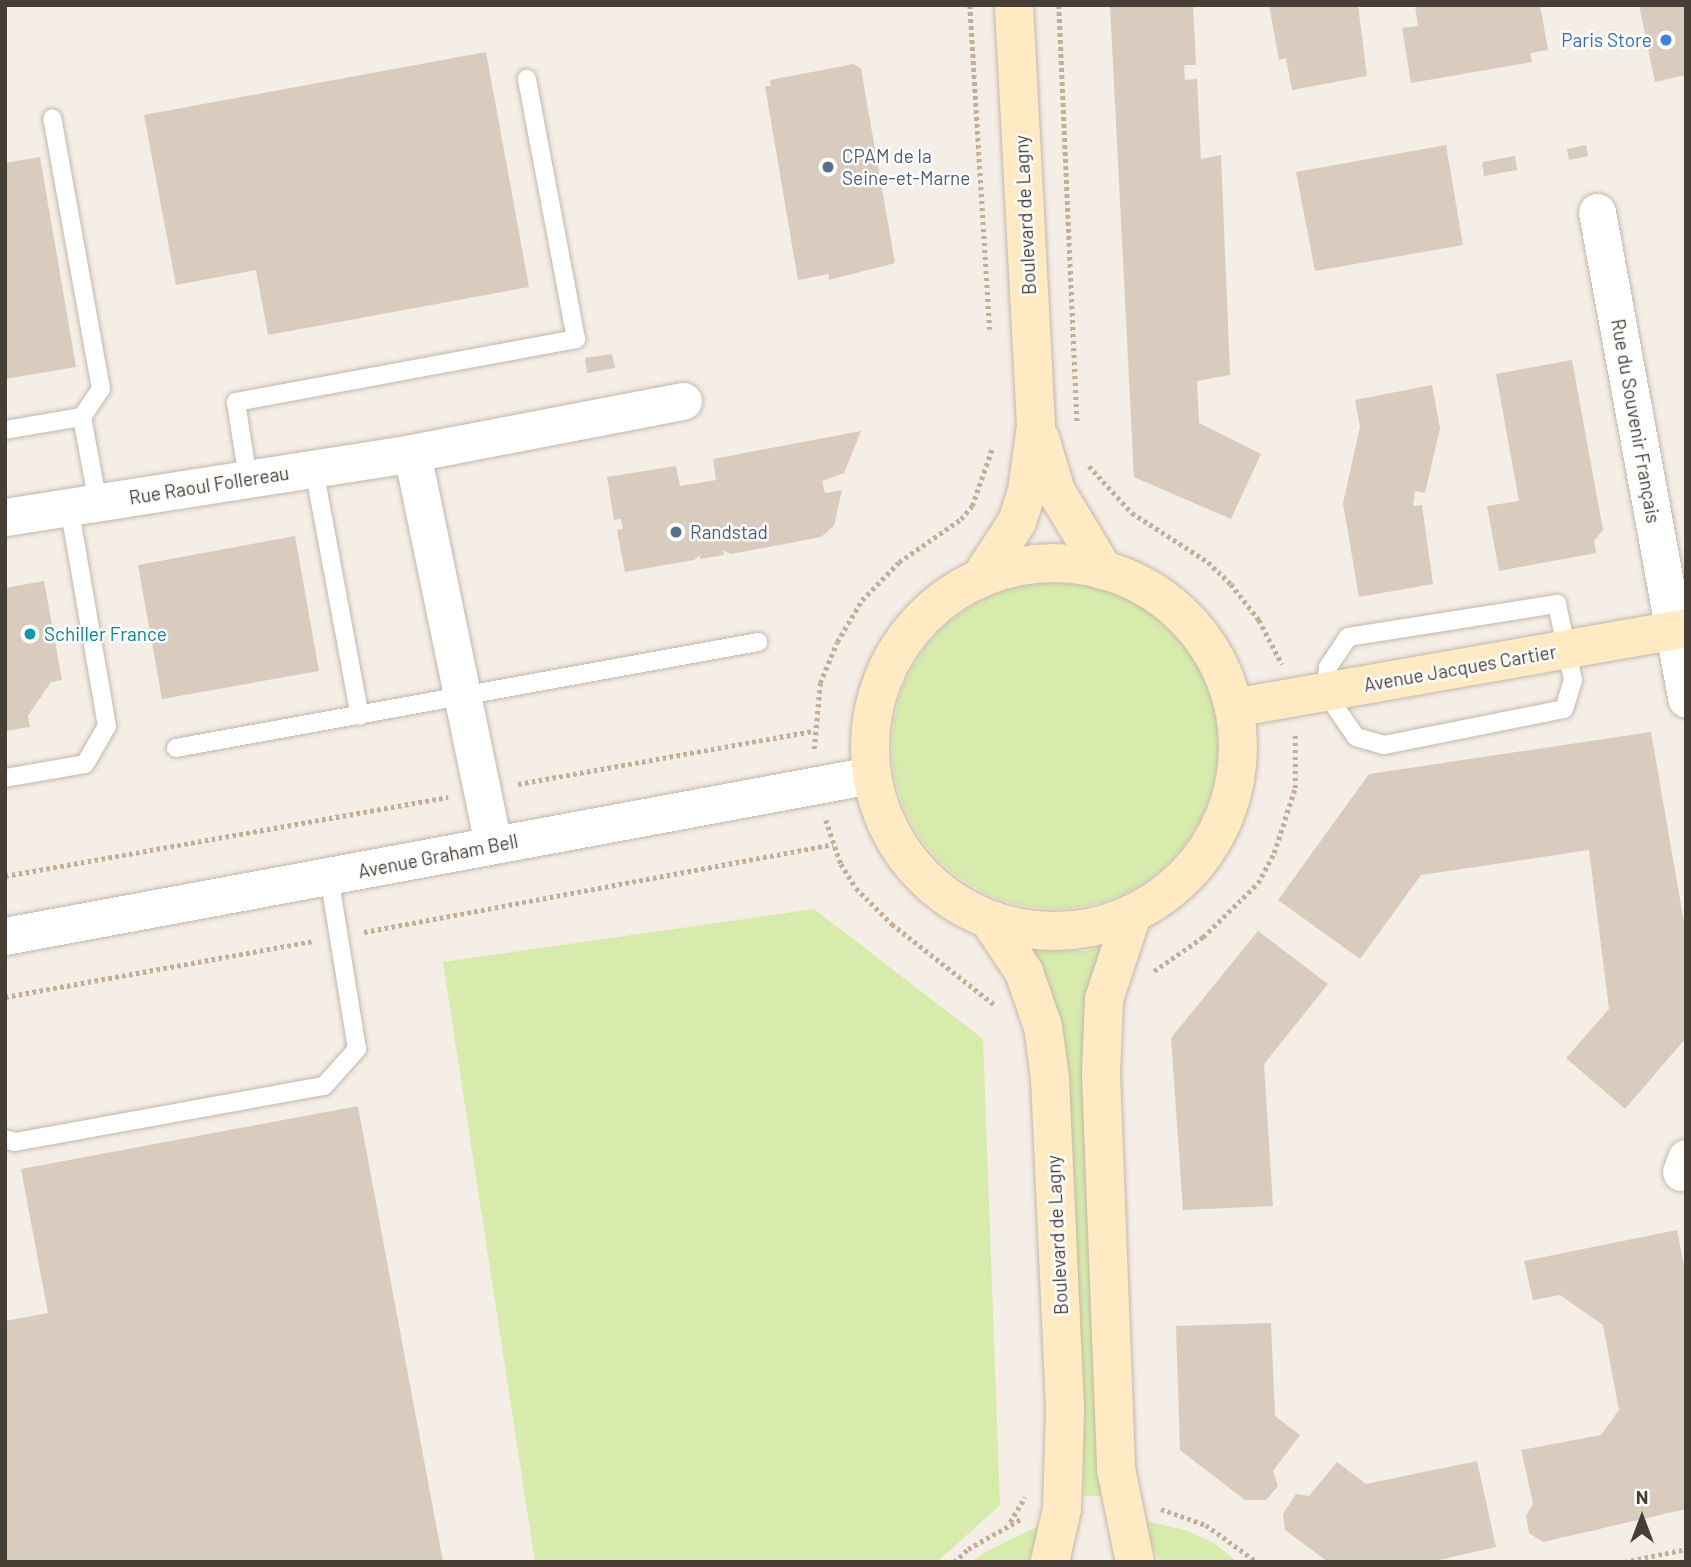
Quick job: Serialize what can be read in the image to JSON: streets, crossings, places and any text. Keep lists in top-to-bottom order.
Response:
{
  "streets": {
    "main road": ["Boulevard de Lagny", "Avenue Jacques Cartier"],
    "street": ["Rue du Souvenir Français", "Rue Raoul Follereau", "Avenue Graham Bell"]
  },
  "crossings": [
    ["Rue du Souvenir Français", "Avenue Jacques Cartier"]
  ],
  "places": [
    "Paris Store",
    "CPAM de la Seine-et-Marne",
    "Randstad",
    "Schiller France"
  ],
  "north": "top"
}
